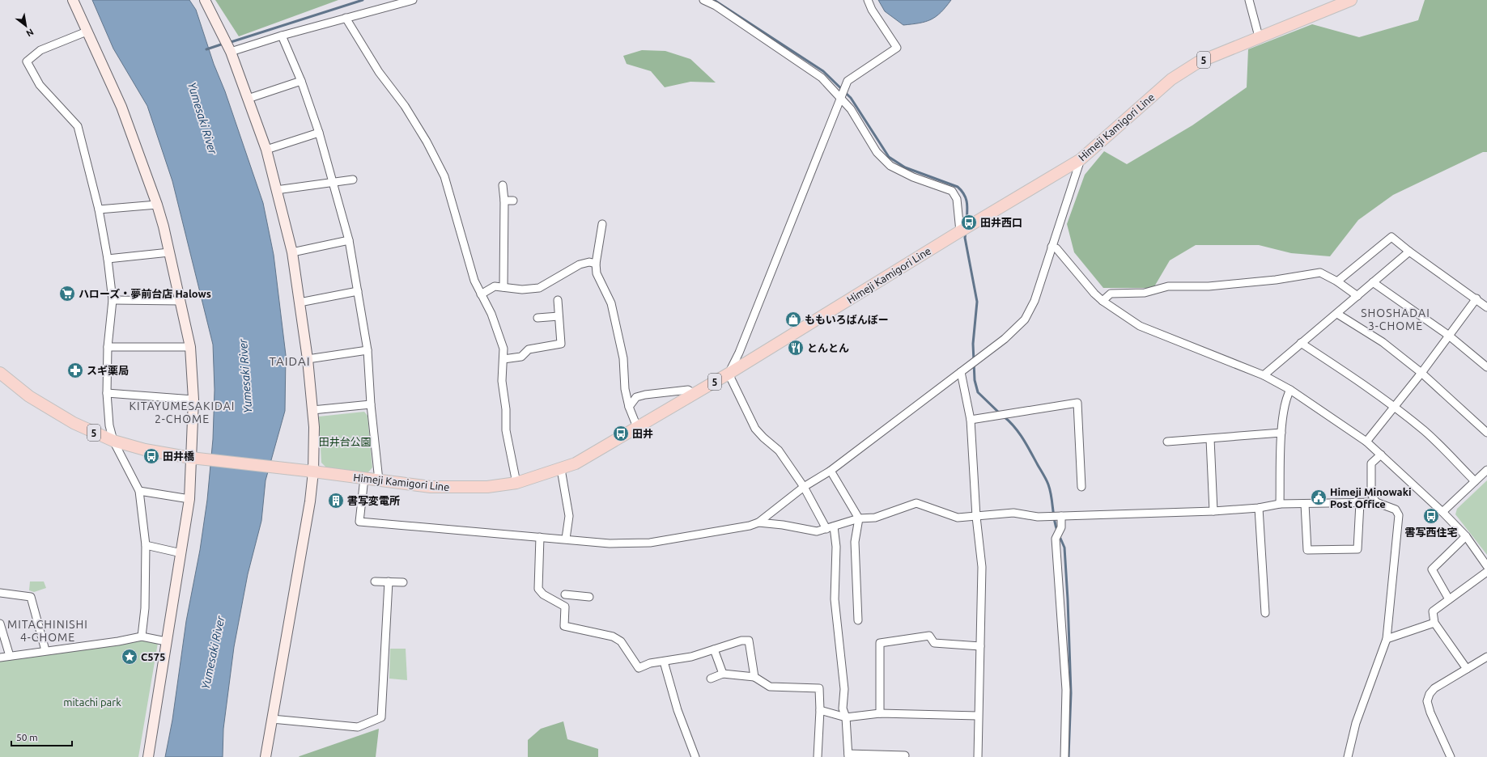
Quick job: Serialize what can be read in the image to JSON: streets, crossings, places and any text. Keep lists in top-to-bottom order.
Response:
{
  "streets": {
    "main road": ["5", "Himeji Kamigori Line"]
  },
  "districts": [
    "SHOSHADAI 3-CHOME",
    "TAIDAI",
    "KITAYUMESAKIDAI 2-CHOME",
    "MITACHINISHI 4-CHOME"
  ],
  "water": ["Yumesaki River"],
  "parks": ["田井台公園", "mitachi park"],
  "places": {
    "bus stop": [
      "田井西口",
      "田井",
      "田井橋",
      "書写西住宅"
    ],
    "supermarket": ["ハローズ・夢前台店 Halows"],
    "shop": ["ももいろばんぼー"],
    "restaurant": ["とんとん"],
    "pharmacy": ["スギ薬局"],
    "public building": ["Himeji Minowaki Post Office"],
    "building": ["書写変電所"],
    "place": ["C575"]
  },
  "scale_bar": "50 m",
  "north": "bottom right"
}
